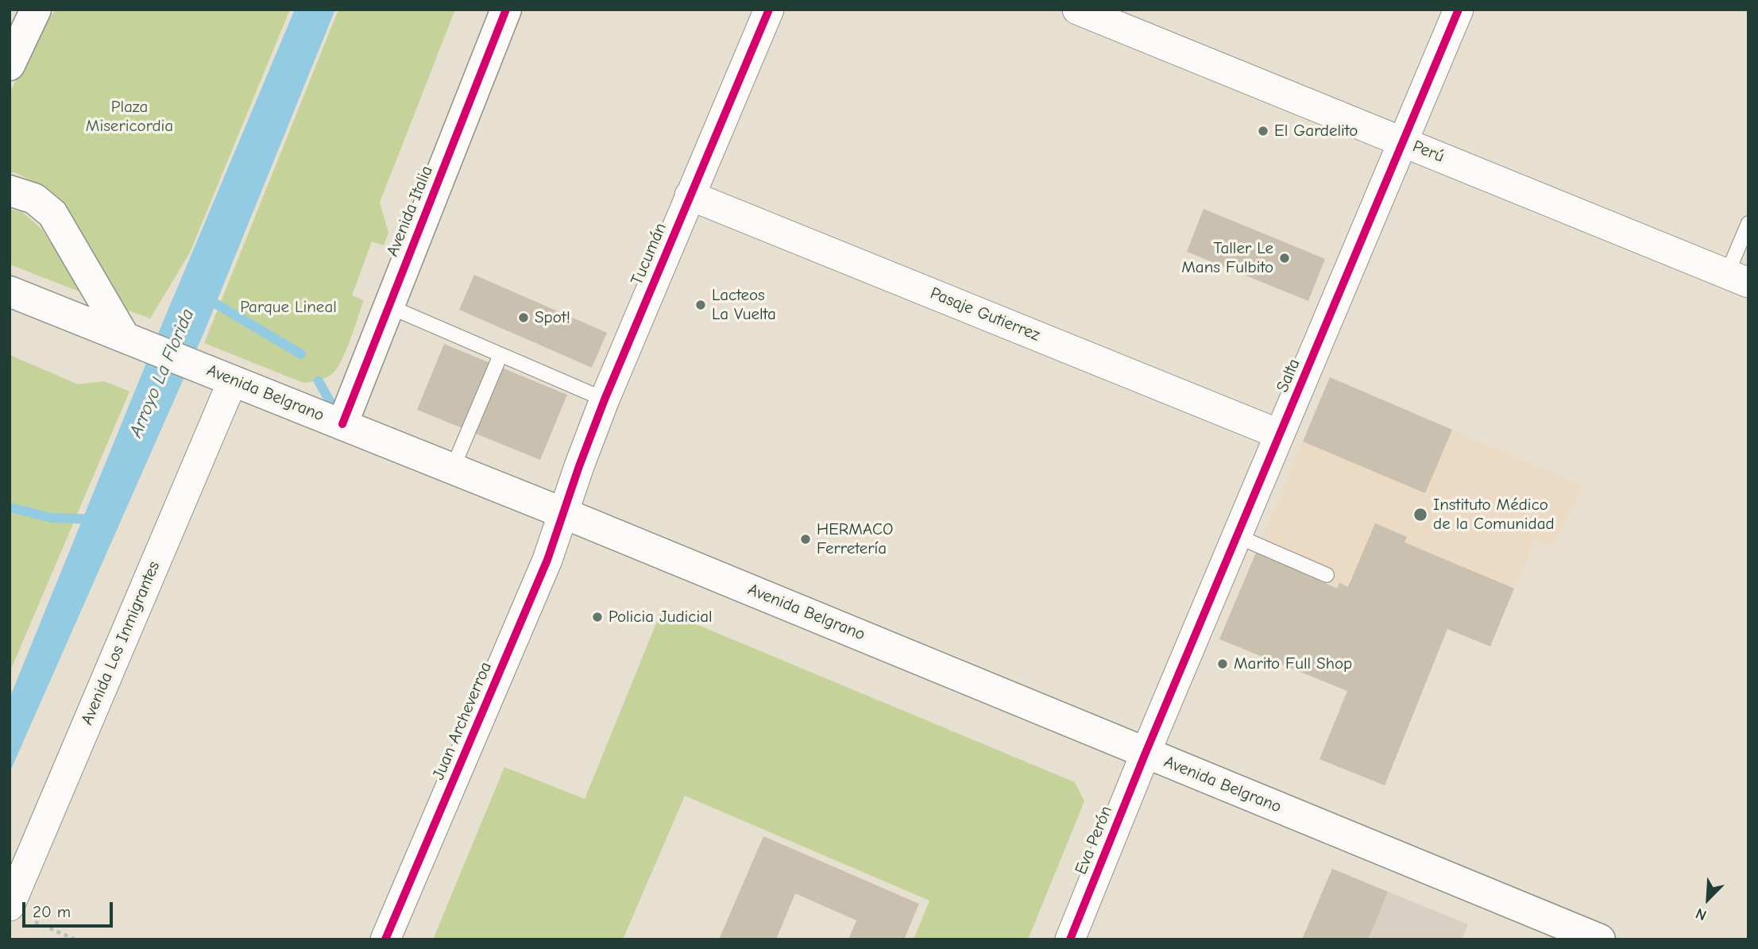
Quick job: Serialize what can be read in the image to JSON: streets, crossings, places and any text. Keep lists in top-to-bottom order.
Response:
{
  "streets": {
    "main road": ["Avenida Italia", "Avenida Belgrano"],
    "street": [
      "Perú",
      "Tucumán",
      "Pasaje Gutierrez",
      "Salta",
      "Avenida Los Inmigrantes",
      "Juan Archeverroa",
      "Eva Perón"
    ]
  },
  "crossings": [
    ["Perú", "Salta"],
    ["Avenida Italia", "Avenida Belgrano"],
    ["Tucumán", "Pasaje Gutierrez"],
    ["Tucumán", "Avenida Belgrano"],
    ["Tucumán", "Juan Archeverroa"],
    ["Pasaje Gutierrez", "Salta"],
    ["Salta", "Avenida Belgrano"],
    ["Salta", "Eva Perón"],
    ["Avenida Belgrano", "Avenida Los Inmigrantes"],
    ["Avenida Belgrano", "Juan Archeverroa"],
    ["Avenida Belgrano", "Eva Perón"]
  ],
  "water": ["Arroyo La Florida"],
  "parks": ["Plaza Misericordia", "Parque Lineal"],
  "places": [
    "El Gardelito",
    "Taller Le Mans Fulbito",
    "Lacteos La Vuelta",
    "Spot!",
    "Instituto Médico de la Comunidad",
    "HERMACO Ferretería",
    "Policia Judicial",
    "Marito Full Shop"
  ],
  "scale_bar": "20 m",
  "north": "bottom left"
}
